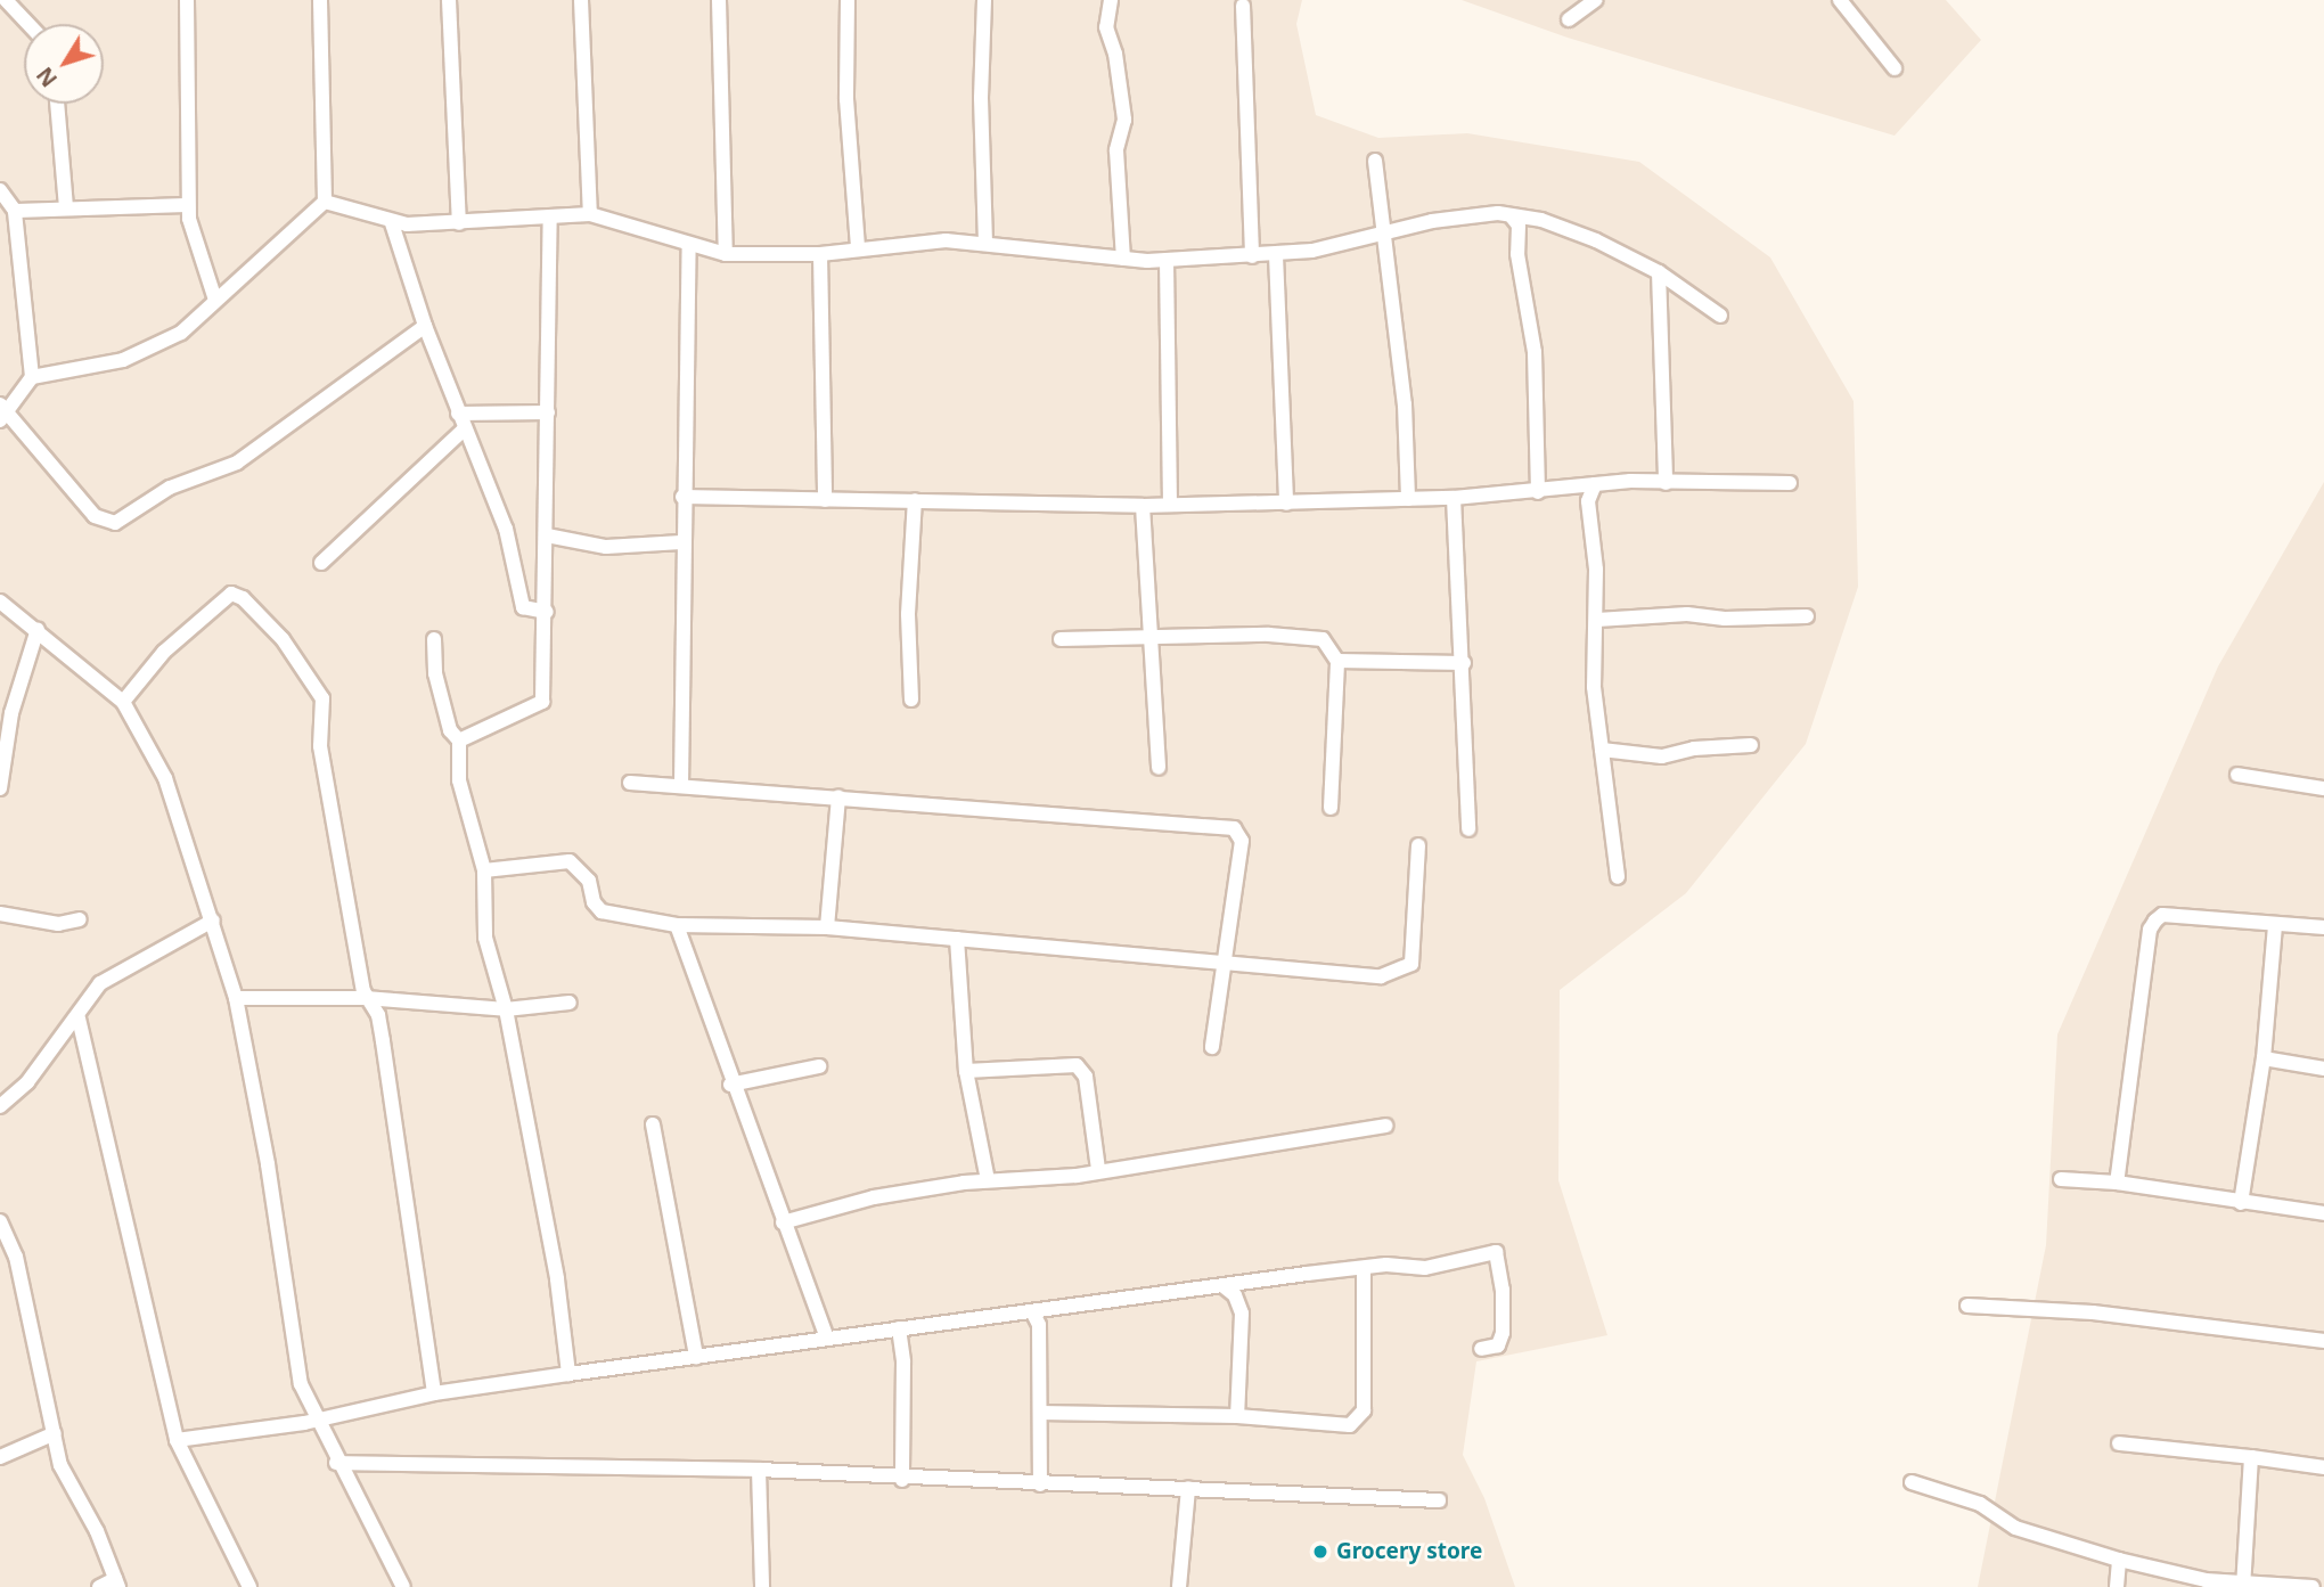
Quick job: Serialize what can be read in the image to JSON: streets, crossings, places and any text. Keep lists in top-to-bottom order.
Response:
{
  "places": ["Grocery store"],
  "north": "bottom left"
}
